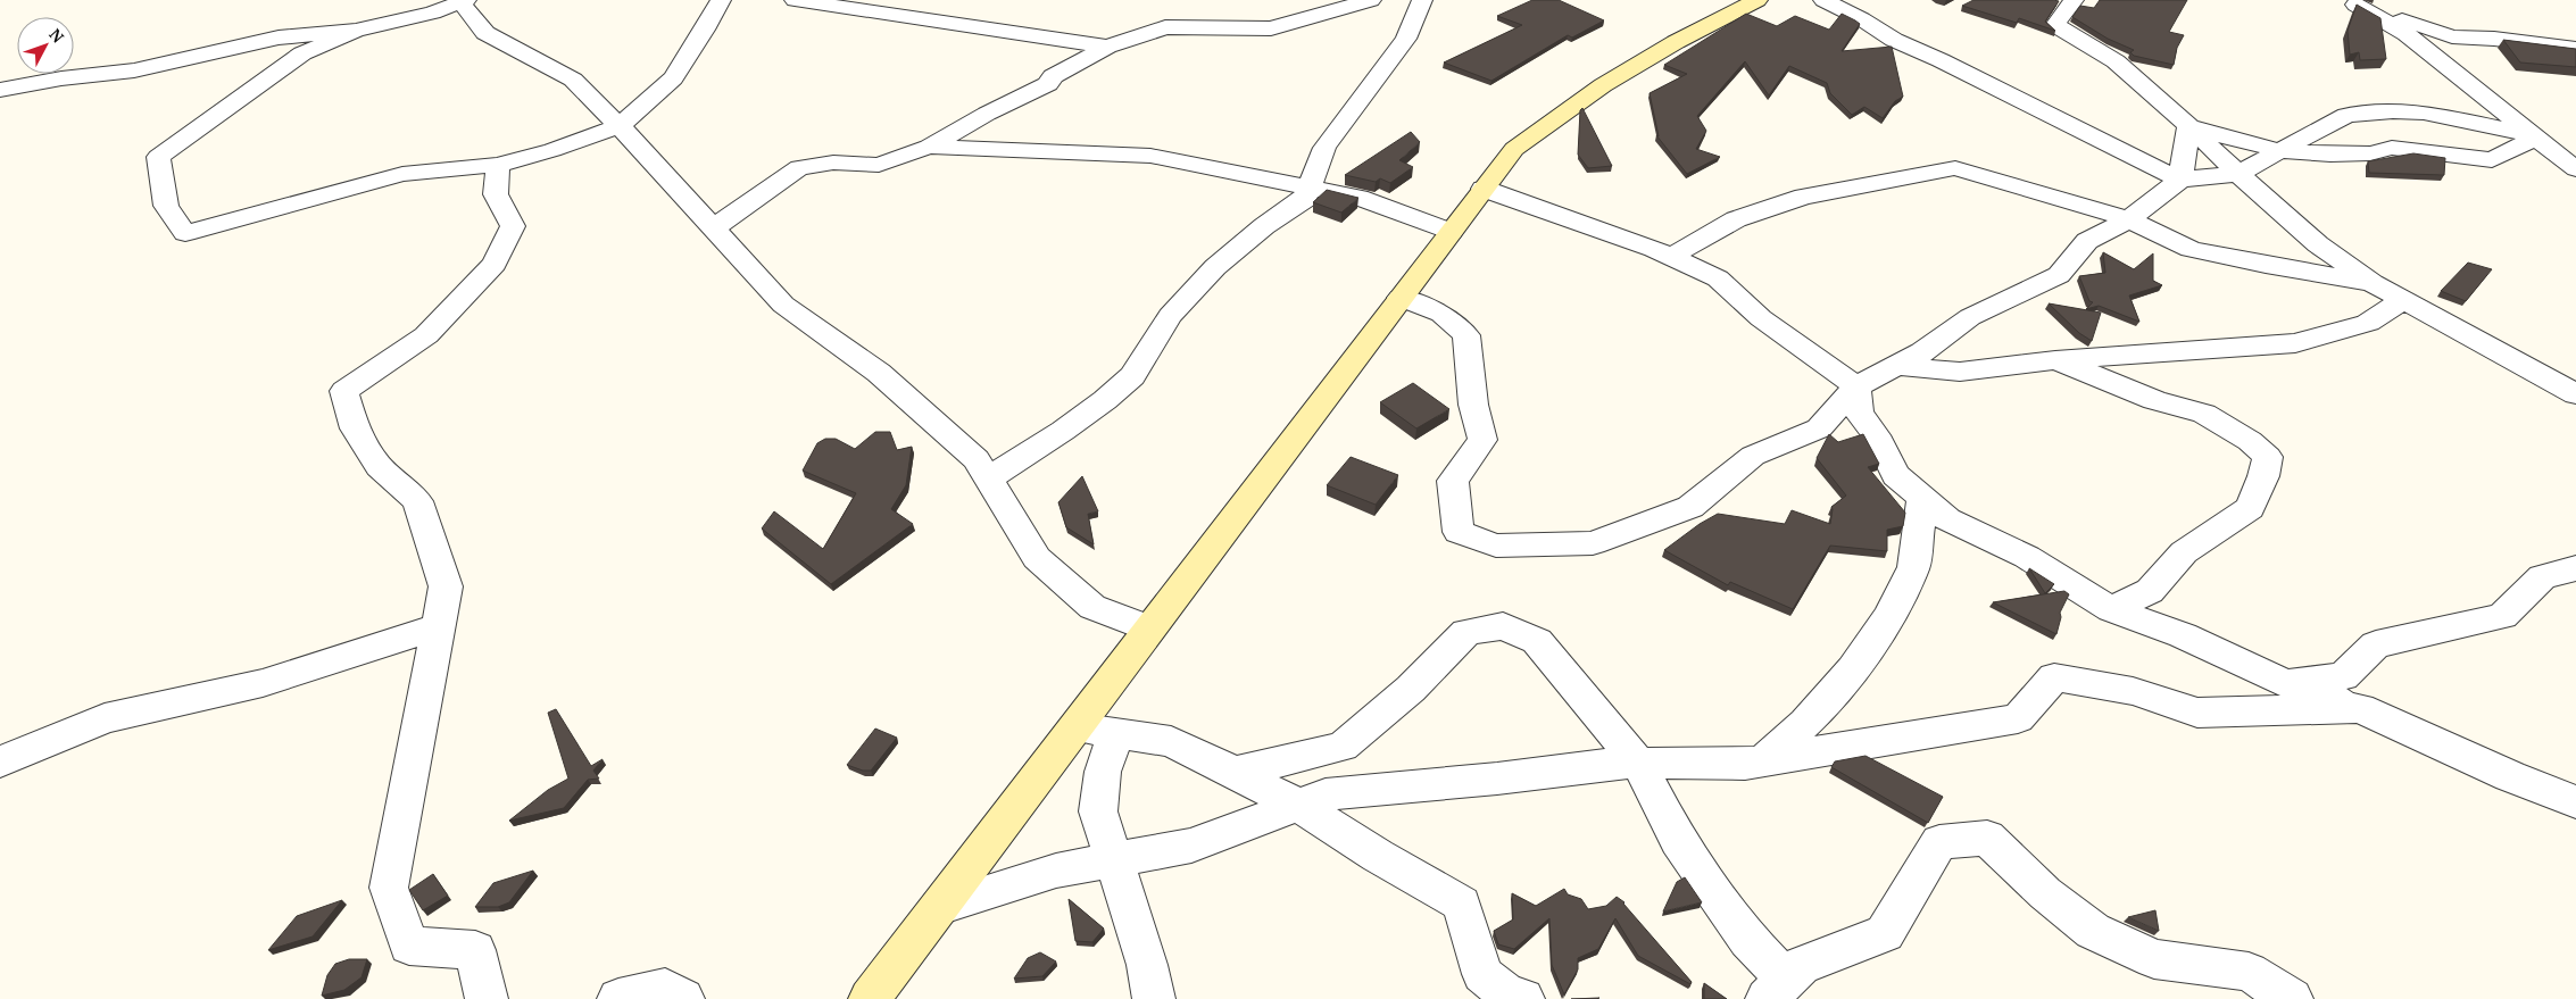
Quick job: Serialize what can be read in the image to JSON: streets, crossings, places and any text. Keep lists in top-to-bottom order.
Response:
{
  "north": "top right"
}
